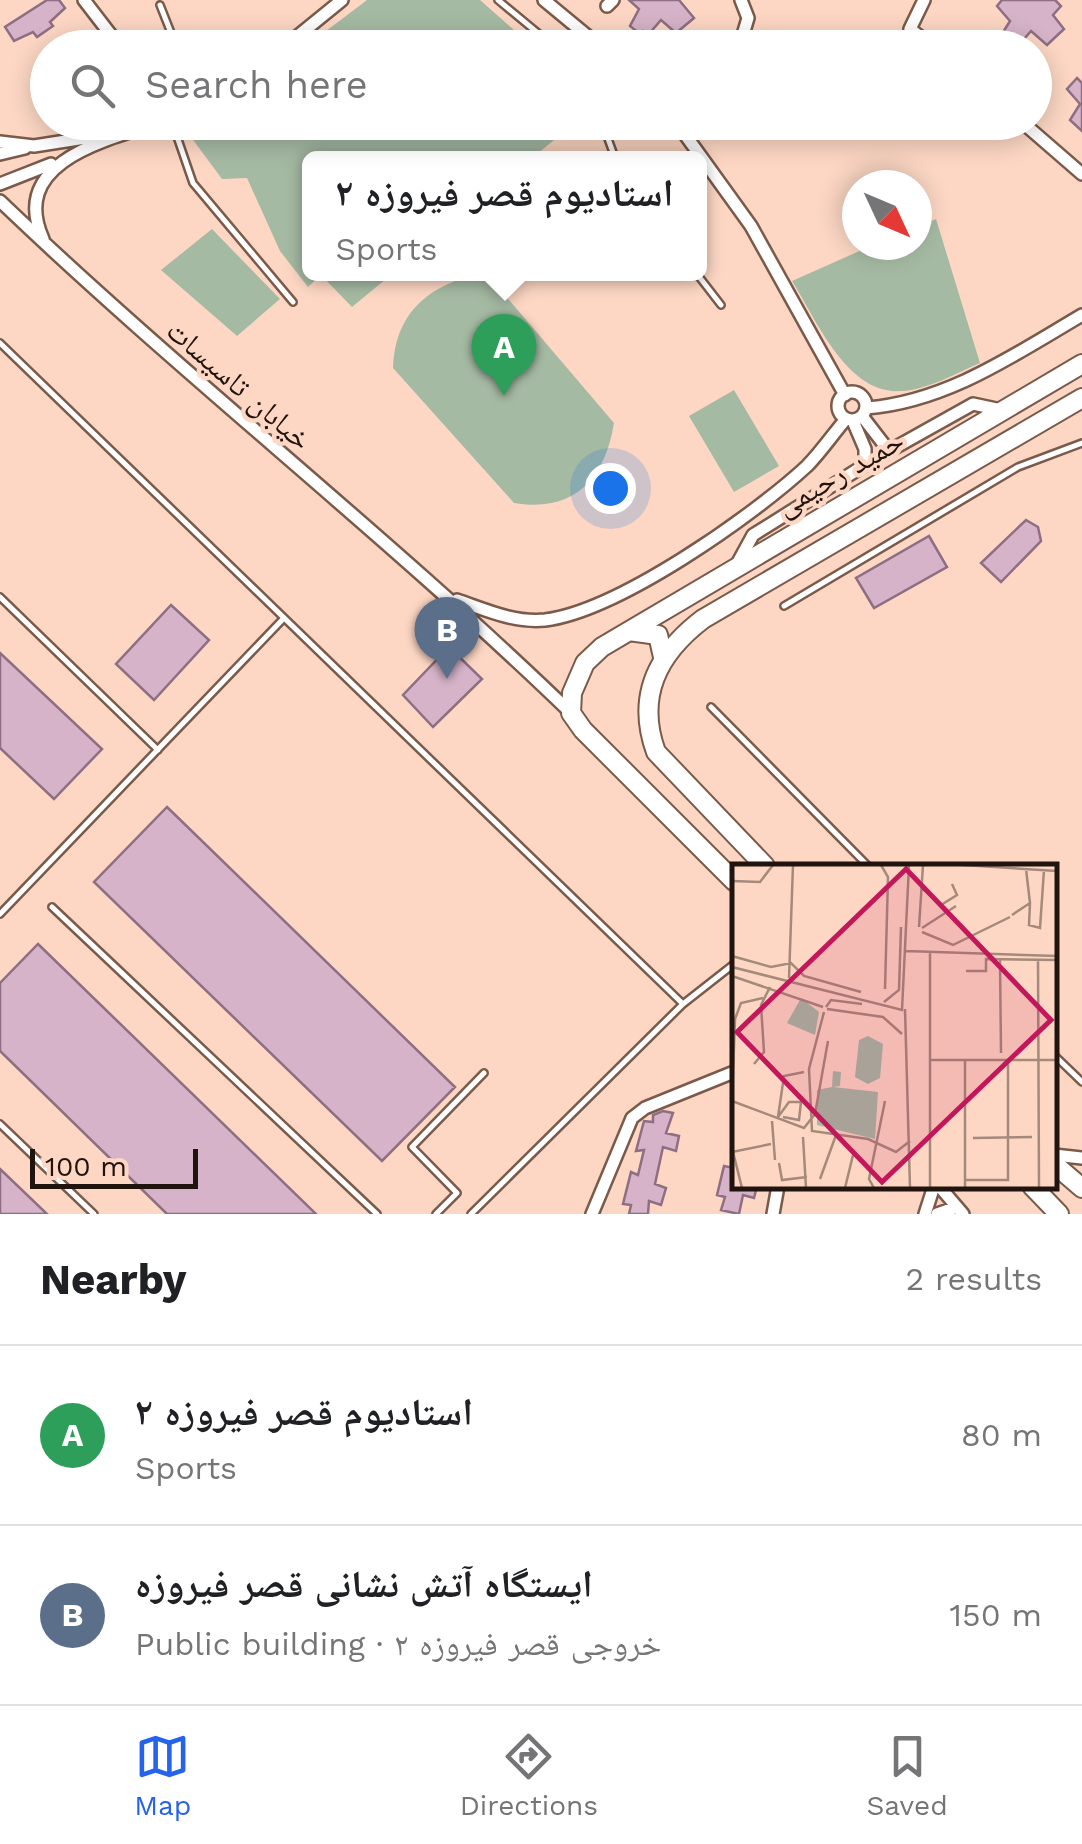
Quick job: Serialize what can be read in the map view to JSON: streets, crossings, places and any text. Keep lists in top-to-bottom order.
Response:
{
  "streets": {
    "main road": ["حمید رحیمی"],
    "street": ["خیابان تاسیسات"]
  },
  "crossings": [
    ["خیابان تاسیسات", "حمید رحیمی"]
  ],
  "scale_bar": "100 m",
  "north": "bottom right",
  "page": {
    "search": "Search here",
    "popup": ["استادیوم قصر فیروزه ۲", "Sports"],
    "pins": ["A", "B"],
    "scale": "100 m",
    "heading": ["Nearby", "2 results"],
    "list": [
      {
        "mark": "A",
        "name": "استادیوم قصر فیروزه ۲",
        "note": "Sports",
        "value": "80 m"
      },
      {
        "mark": "B",
        "name": "ایستگاه آتش نشانی قصر فیروزه",
        "note": "Public building · خروجی قصر فیروزه ۲",
        "value": "150 m"
      }
    ],
    "nav": ["Map", "Directions", "Saved"]
  }
}
